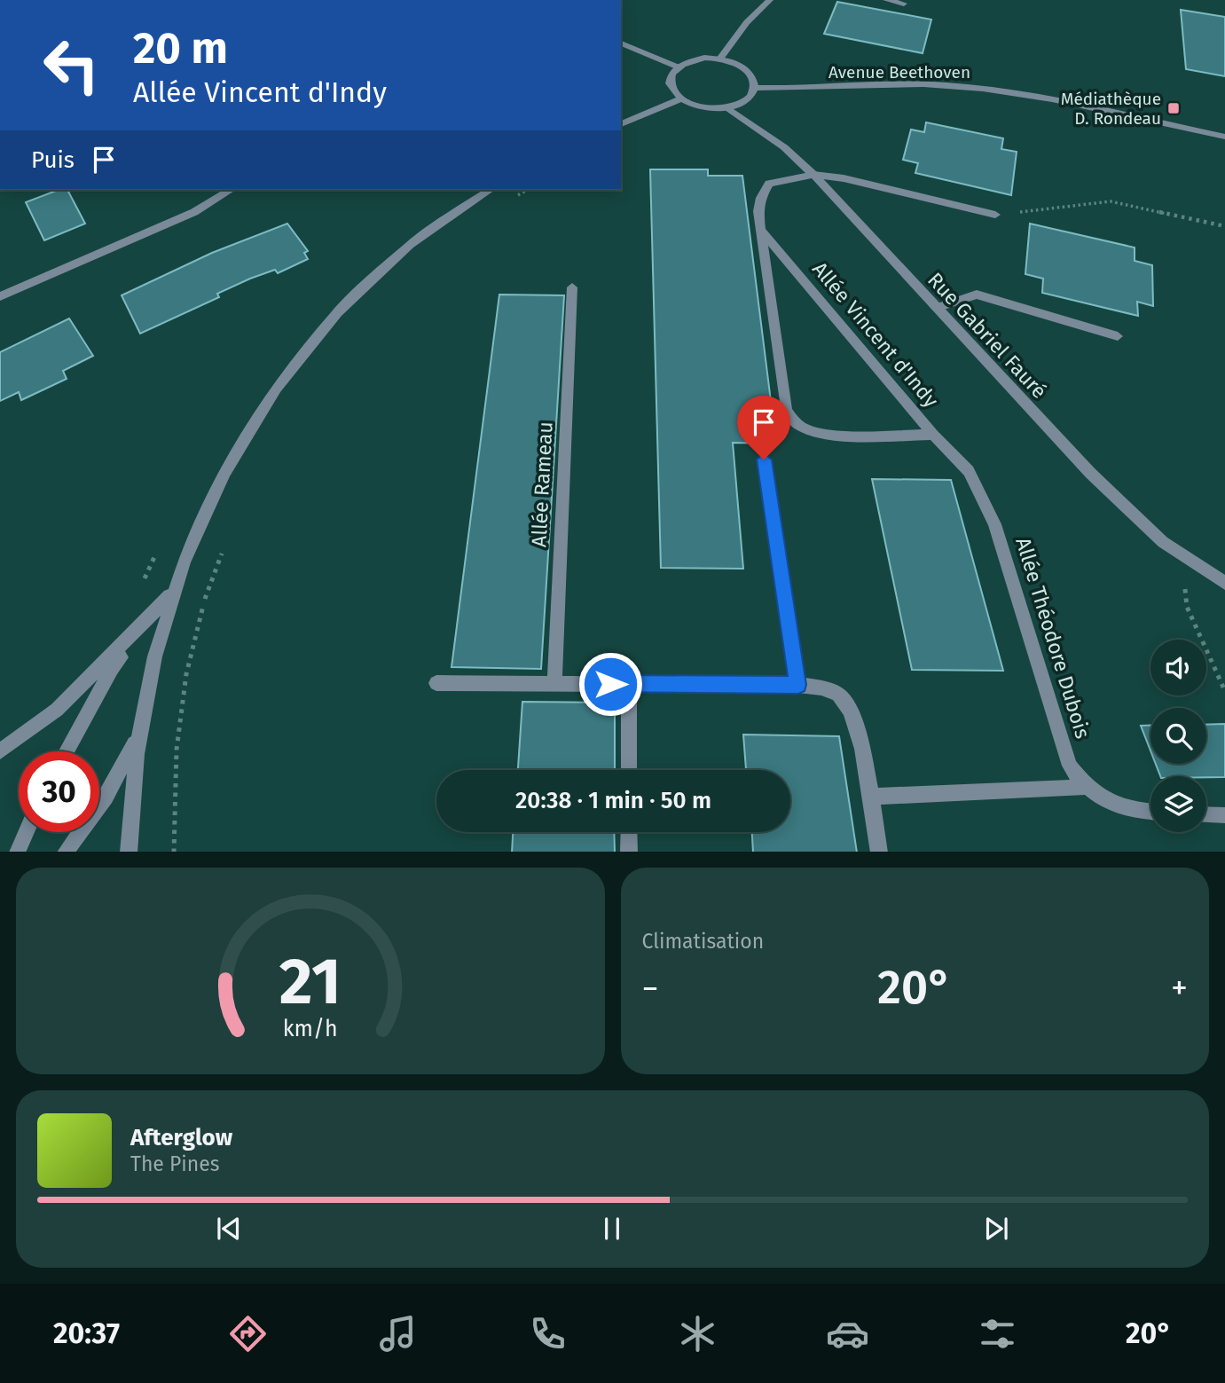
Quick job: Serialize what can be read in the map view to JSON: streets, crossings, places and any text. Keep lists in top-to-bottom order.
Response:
{
  "streets": {
    "street": [
      "Avenue Beethoven",
      "Allée Vincent d'Indy",
      "Rue Gabriel Fauré",
      "Allée Rameau",
      "Allée Théodore Dubois"
    ]
  },
  "crossings": [
    ["Avenue Beethoven", "Rue Gabriel Fauré"],
    ["Allée Vincent d'Indy", "Rue Gabriel Fauré"],
    ["Allée Vincent d'Indy", "Allée Théodore Dubois"]
  ],
  "places": {
    "transit": ["Médiathèque D. Rondeau"]
  },
  "page": {
    "turn": ["20 m", "Allée Vincent d'Indy"],
    "then": "Puis",
    "limit": "30",
    "trip": "20:38 · 1 min · 50 m",
    "tile": "Climatisation",
    "heat": ["−", "20°", "+"],
    "song": ["Afterglow", "The Pines"],
    "tabs": ["20:37", "20°"],
    "gauge": ["21", "km/h"]
  }
}
